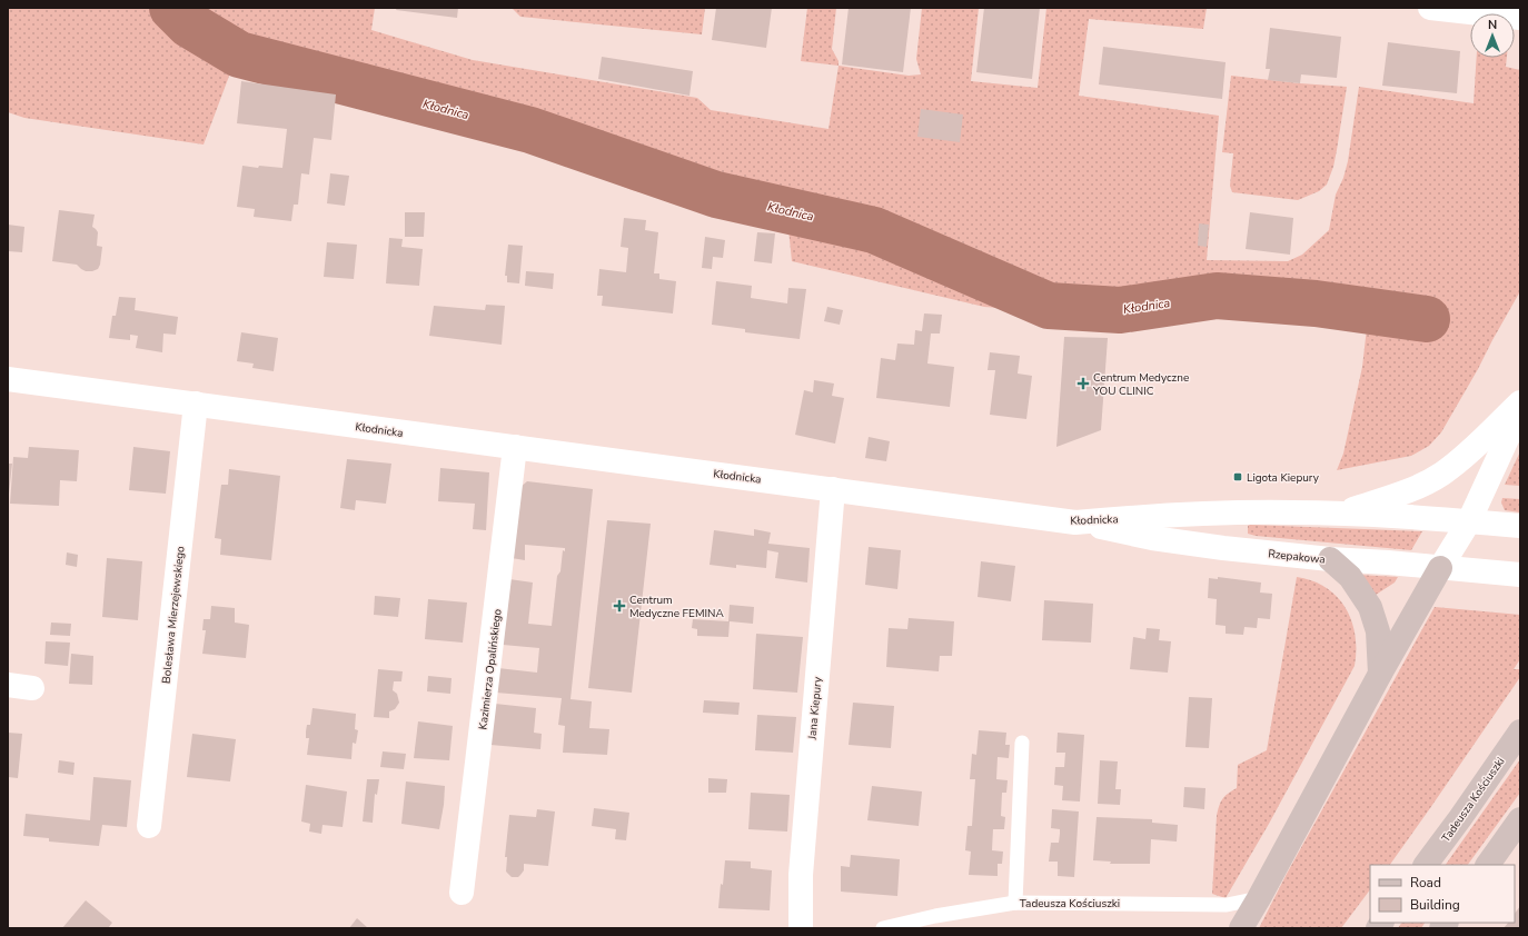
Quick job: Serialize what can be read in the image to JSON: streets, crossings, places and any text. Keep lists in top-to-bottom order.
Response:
{
  "streets": {
    "main road": ["Tadeusza Kościuszki"],
    "street": [
      "Kłodnicka",
      "Rzepakowa",
      "Bolesława Mierzejewskiego",
      "Kazimierza Opalińskiego",
      "Jana Kiepury"
    ]
  },
  "crossings": [
    ["Kłodnicka", "Rzepakowa"],
    ["Kłodnicka", "Bolesława Mierzejewskiego"],
    ["Kłodnicka", "Kazimierza Opalińskiego"],
    ["Kłodnicka", "Jana Kiepury"]
  ],
  "water": ["Kłodnica"],
  "places": {
    "health": ["Centrum Medyczne YOU CLINIC", "Centrum Medyczne FEMINA"],
    "transit": ["Ligota Kiepury"]
  },
  "legend": ["Road", "Building"],
  "north": "top"
}
